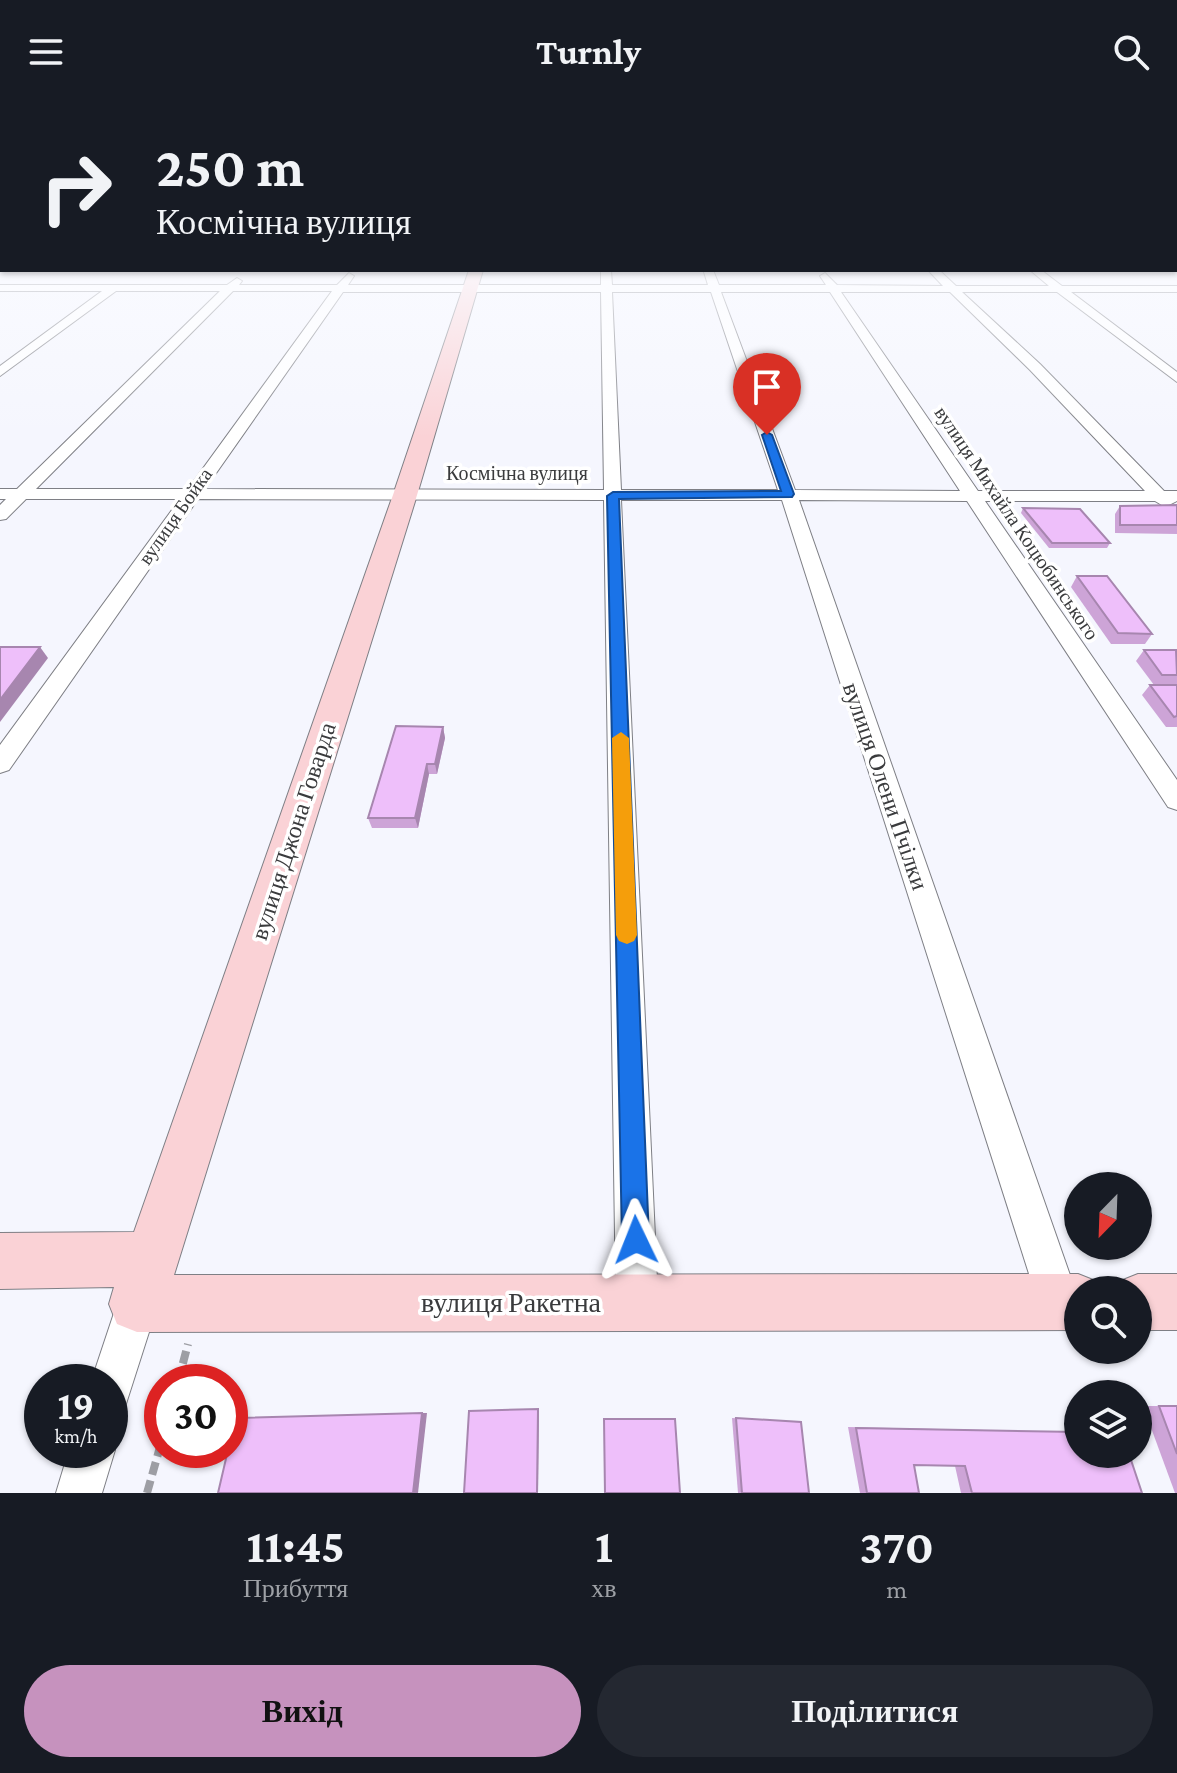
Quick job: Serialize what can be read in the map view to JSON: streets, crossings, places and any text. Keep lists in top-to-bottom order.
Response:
{
  "streets": {
    "street": [
      "Космічна вулиця",
      "вулиця Бойка",
      "вулиця Михайла Коцюбинського",
      "вулиця Олени Пчілки",
      "вулиця Джона Говарда",
      "вулиця Ракетна"
    ]
  },
  "crossings": [
    ["Космічна вулиця", "вулиця Бойка"],
    ["Космічна вулиця", "вулиця Михайла Коцюбинського"],
    ["Космічна вулиця", "вулиця Олени Пчілки"],
    ["Космічна вулиця", "вулиця Джона Говарда"],
    ["вулиця Джона Говарда", "вулиця Ракетна"]
  ],
  "north": "bottom left",
  "page": {
    "header": "Turnly",
    "turn": ["250 m", "Космічна вулиця"],
    "speed": "19 km/h",
    "limit": "30",
    "eta": [
      "11:45",
      "Прибуття",
      "1",
      "хв",
      "370",
      "m"
    ],
    "buttons": ["Вихід", "Поділитися"]
  }
}
